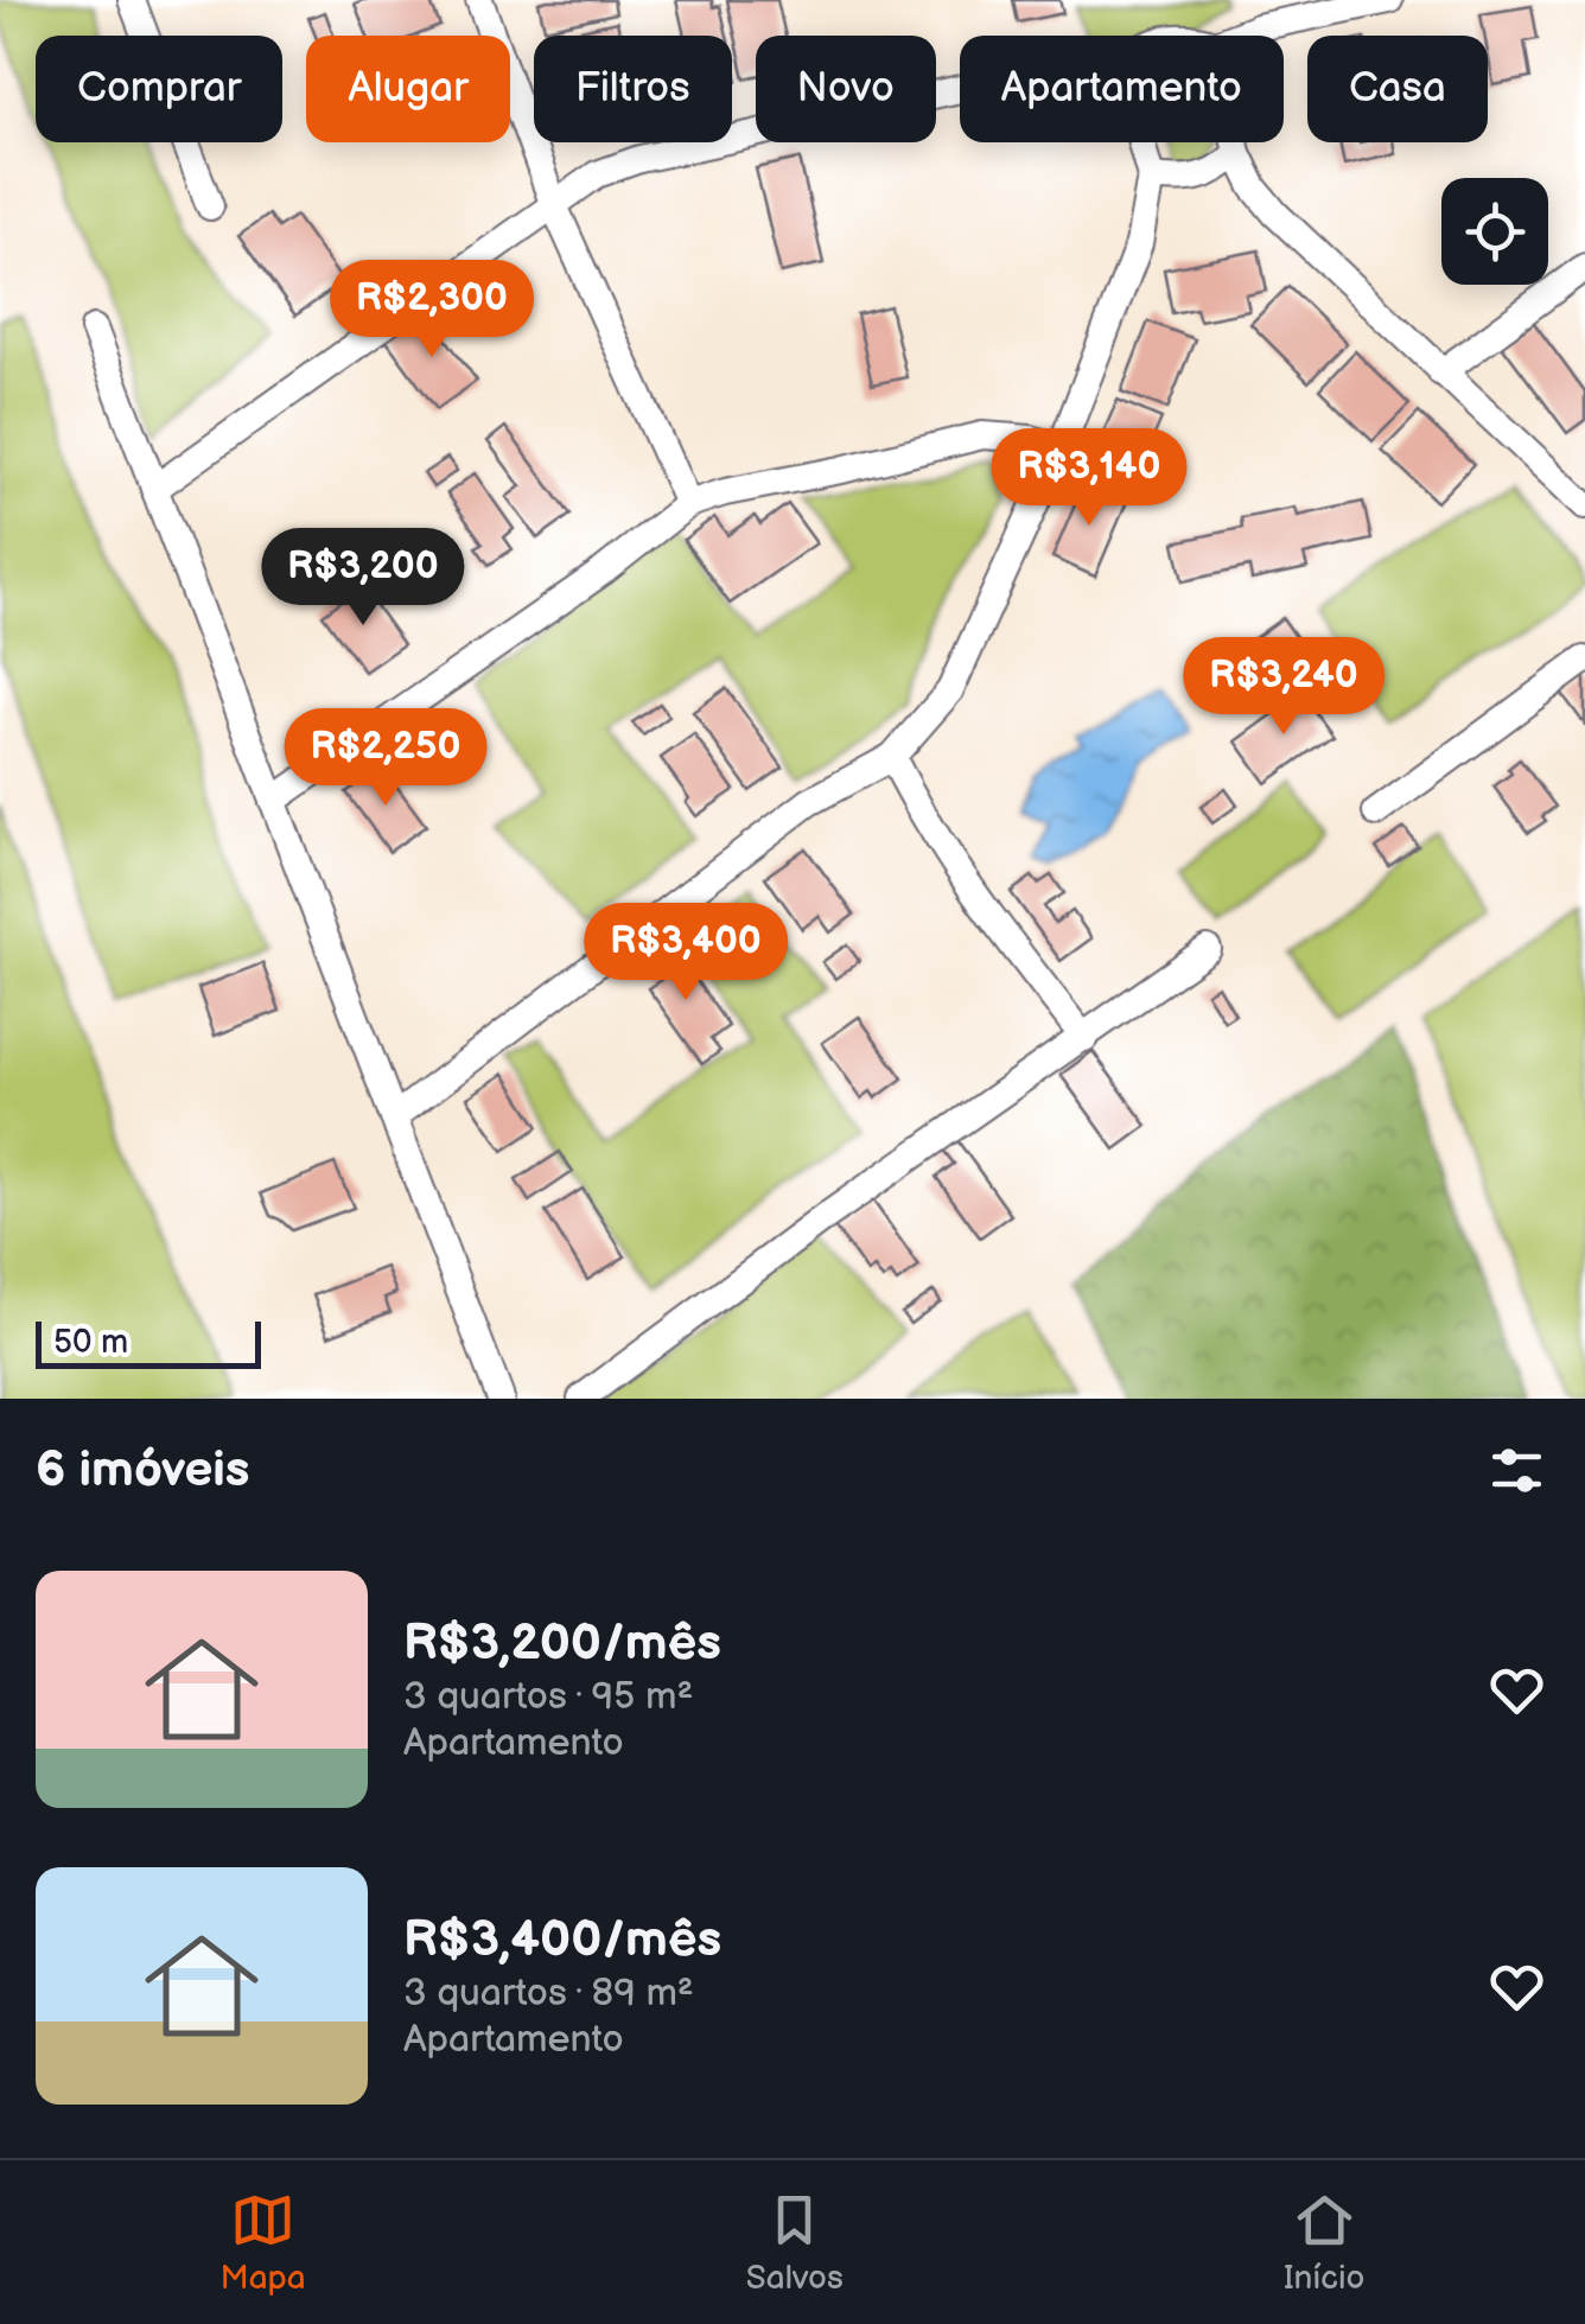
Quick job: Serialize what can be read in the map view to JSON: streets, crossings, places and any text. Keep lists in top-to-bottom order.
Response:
{
  "scale_bar": "50 m",
  "page": {
    "chip": [
      "Comprar",
      "Alugar",
      "Filtros",
      "Novo",
      "Apartamento",
      "Casa"
    ],
    "price": [
      "R$2,300",
      "R$3,140",
      "R$3,200",
      "R$3,240",
      "R$2,250",
      "R$3,400"
    ],
    "scale": "50 m",
    "heading": "6 imóveis",
    "list": [
      {
        "name": "R$3,200/mês",
        "note": "3 quartos · 95 m² · Apartamento"
      },
      {
        "name": "R$3,400/mês",
        "note": "3 quartos · 89 m² · Apartamento"
      }
    ],
    "tabs": ["Mapa", "Salvos", "Início"]
  }
}
